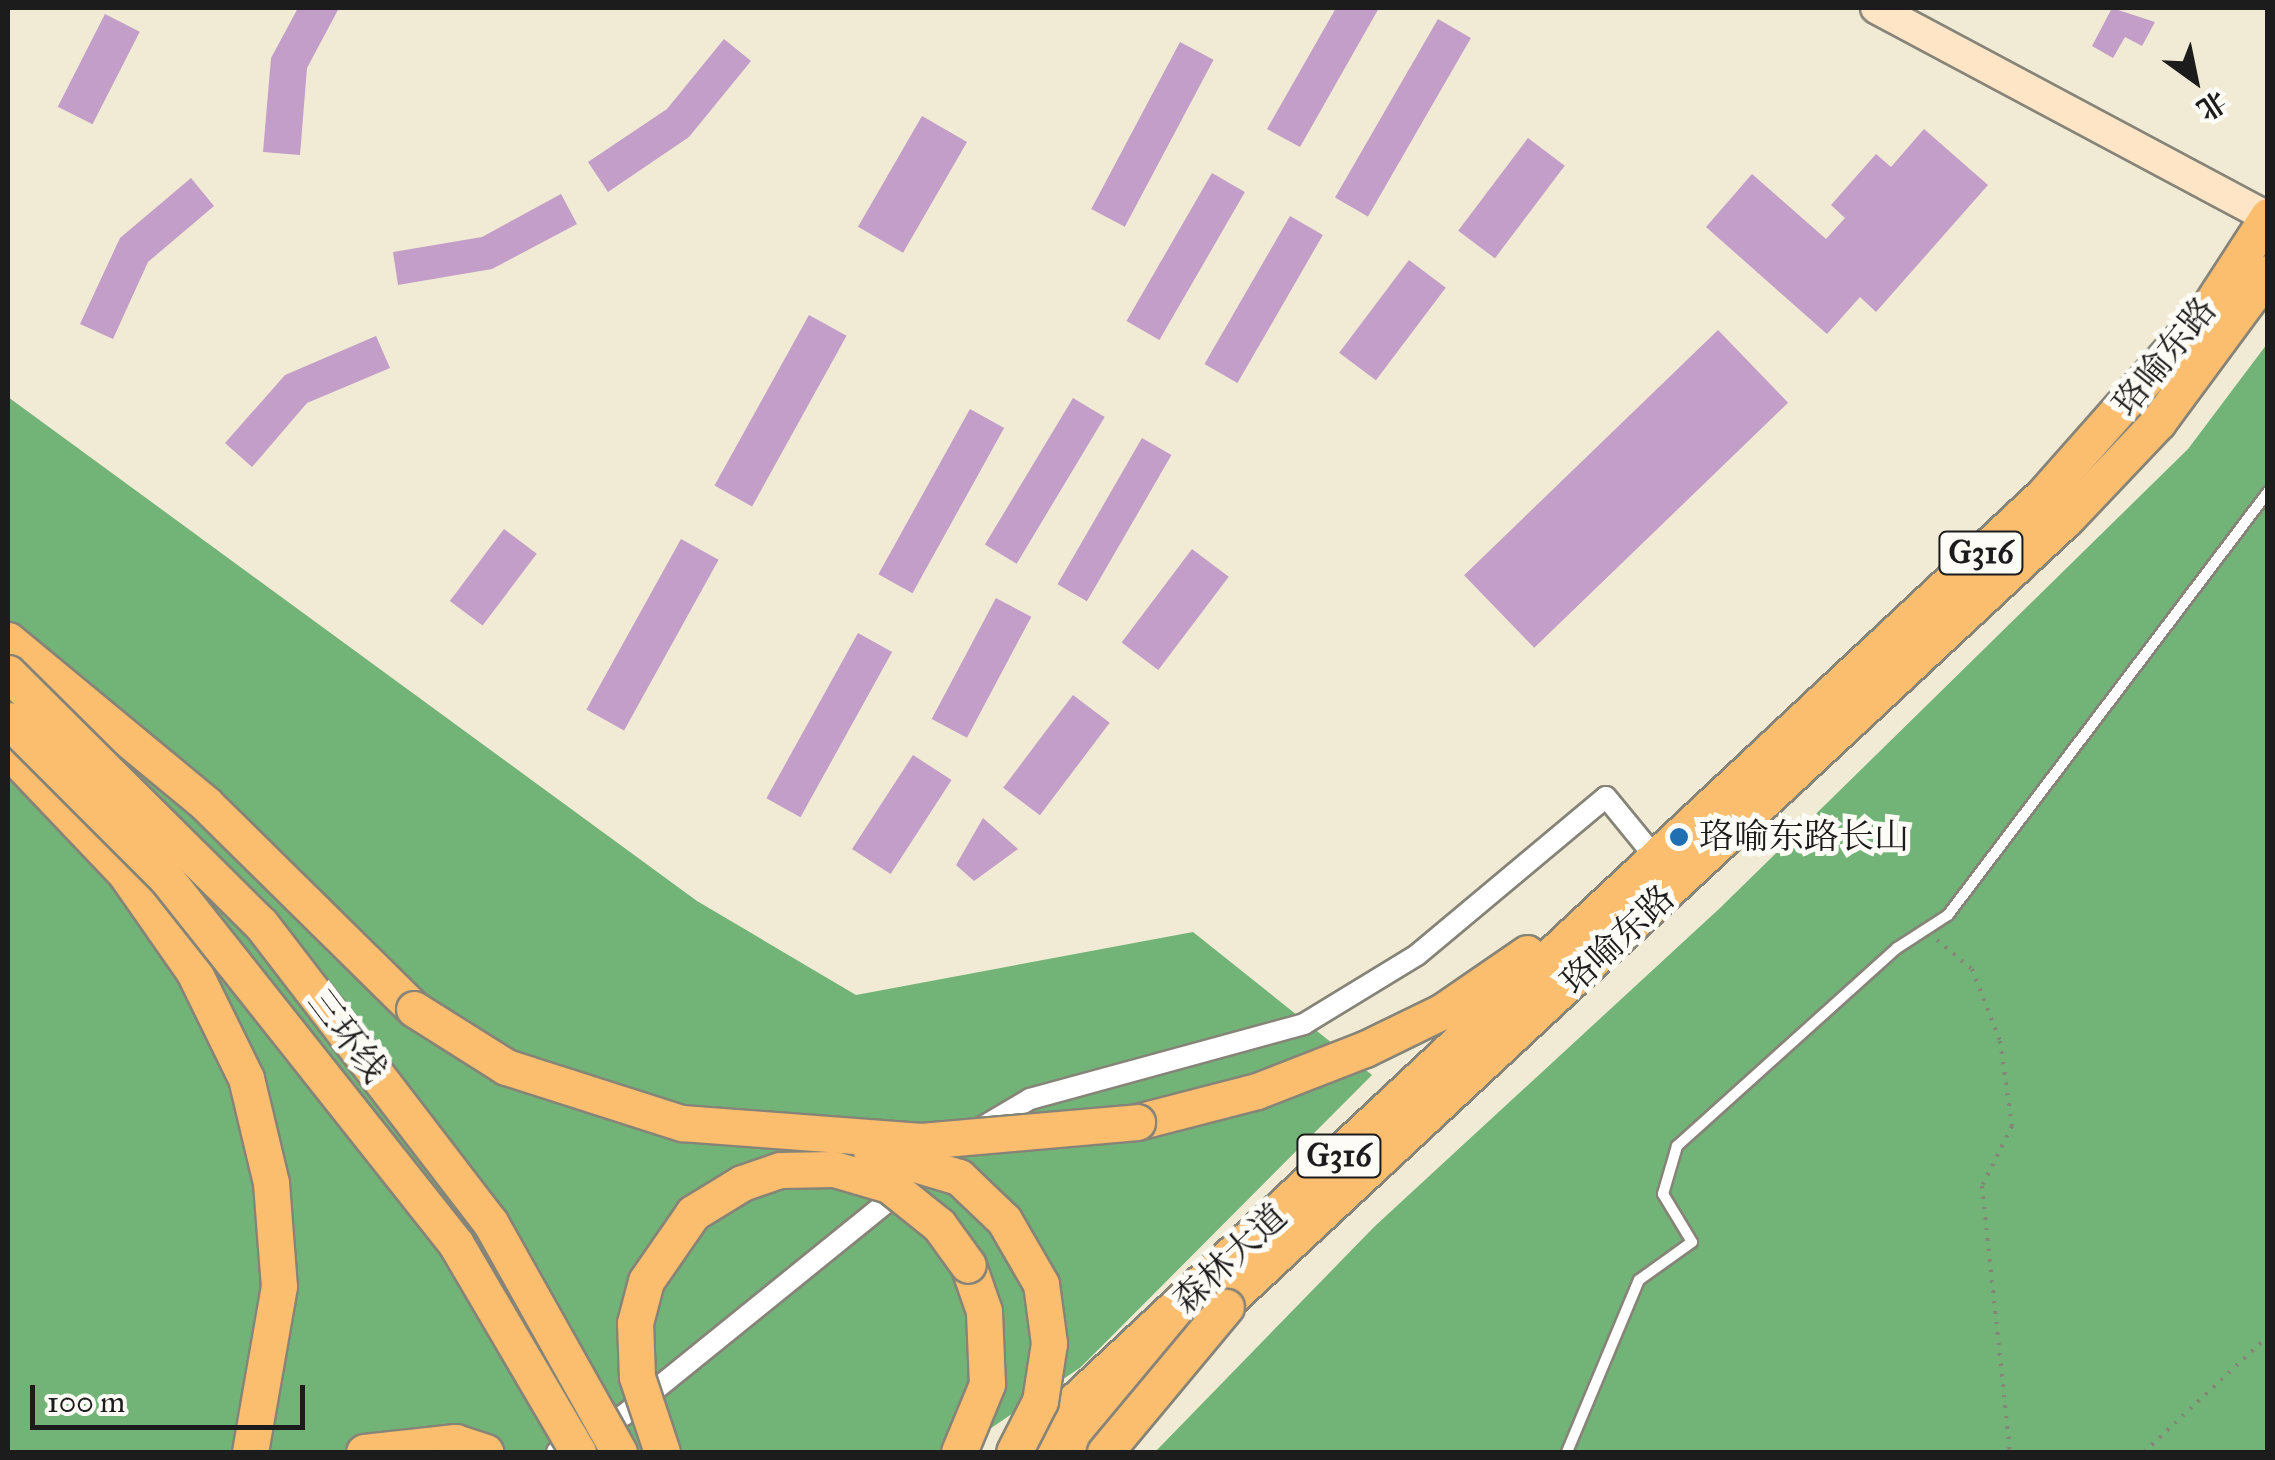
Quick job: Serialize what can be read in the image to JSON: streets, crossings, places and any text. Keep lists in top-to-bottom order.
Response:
{
  "streets": {
    "highway": [
      "珞喻东路",
      "G316",
      "三环线",
      "森林大道"
    ]
  },
  "crossings": [
    ["珞喻东路", "森林大道"]
  ],
  "places": ["珞喻东路长山"],
  "scale_bar": "100 m",
  "north": "bottom right"
}
